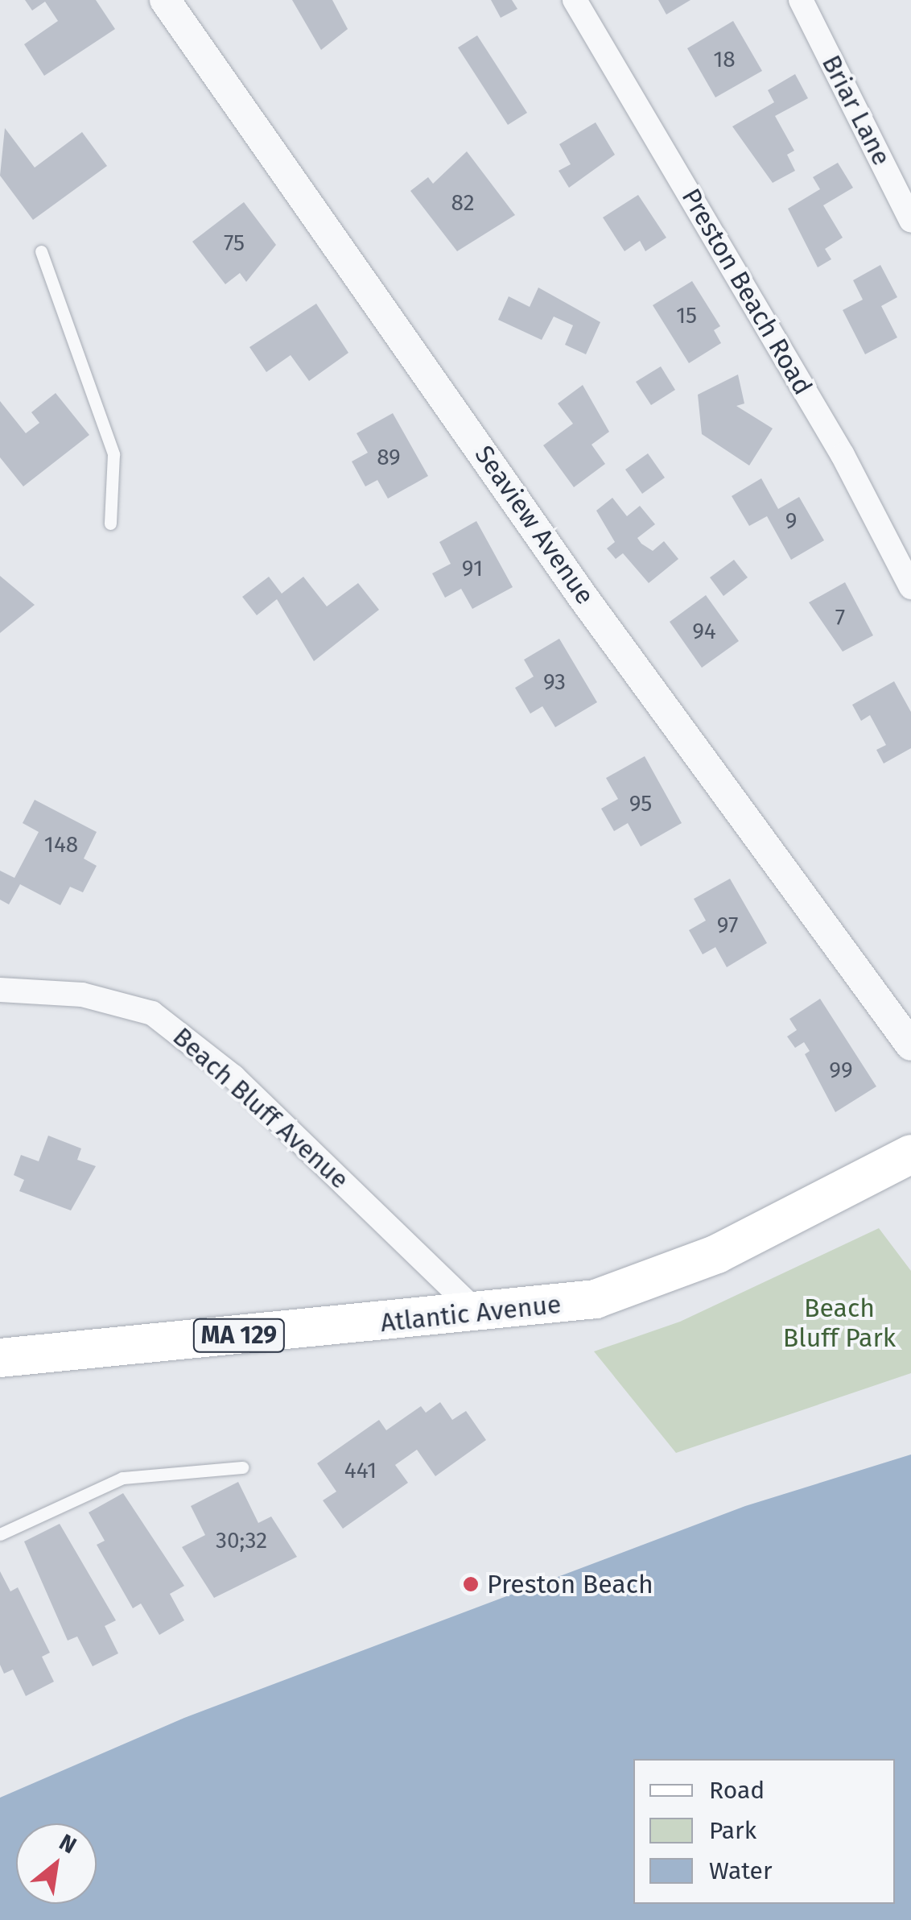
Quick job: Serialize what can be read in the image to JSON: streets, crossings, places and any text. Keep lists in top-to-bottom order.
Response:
{
  "streets": {
    "main road": ["Atlantic Avenue", "MA 129"],
    "street": [
      "Briar Lane",
      "Preston Beach Road",
      "Seaview Avenue",
      "Beach Bluff Avenue"
    ]
  },
  "crossings": [
    ["Beach Bluff Avenue", "Atlantic Avenue"]
  ],
  "parks": ["Beach Bluff Park"],
  "places": ["Preston Beach"],
  "house_numbers": [
    "18",
    "82",
    "75",
    "15",
    "89",
    "9",
    "91",
    "7",
    "94",
    "93",
    "95",
    "148",
    "97",
    "99",
    "441",
    "30;32"
  ],
  "legend": ["Road", "Park", "Water"],
  "north": "top right"
}
